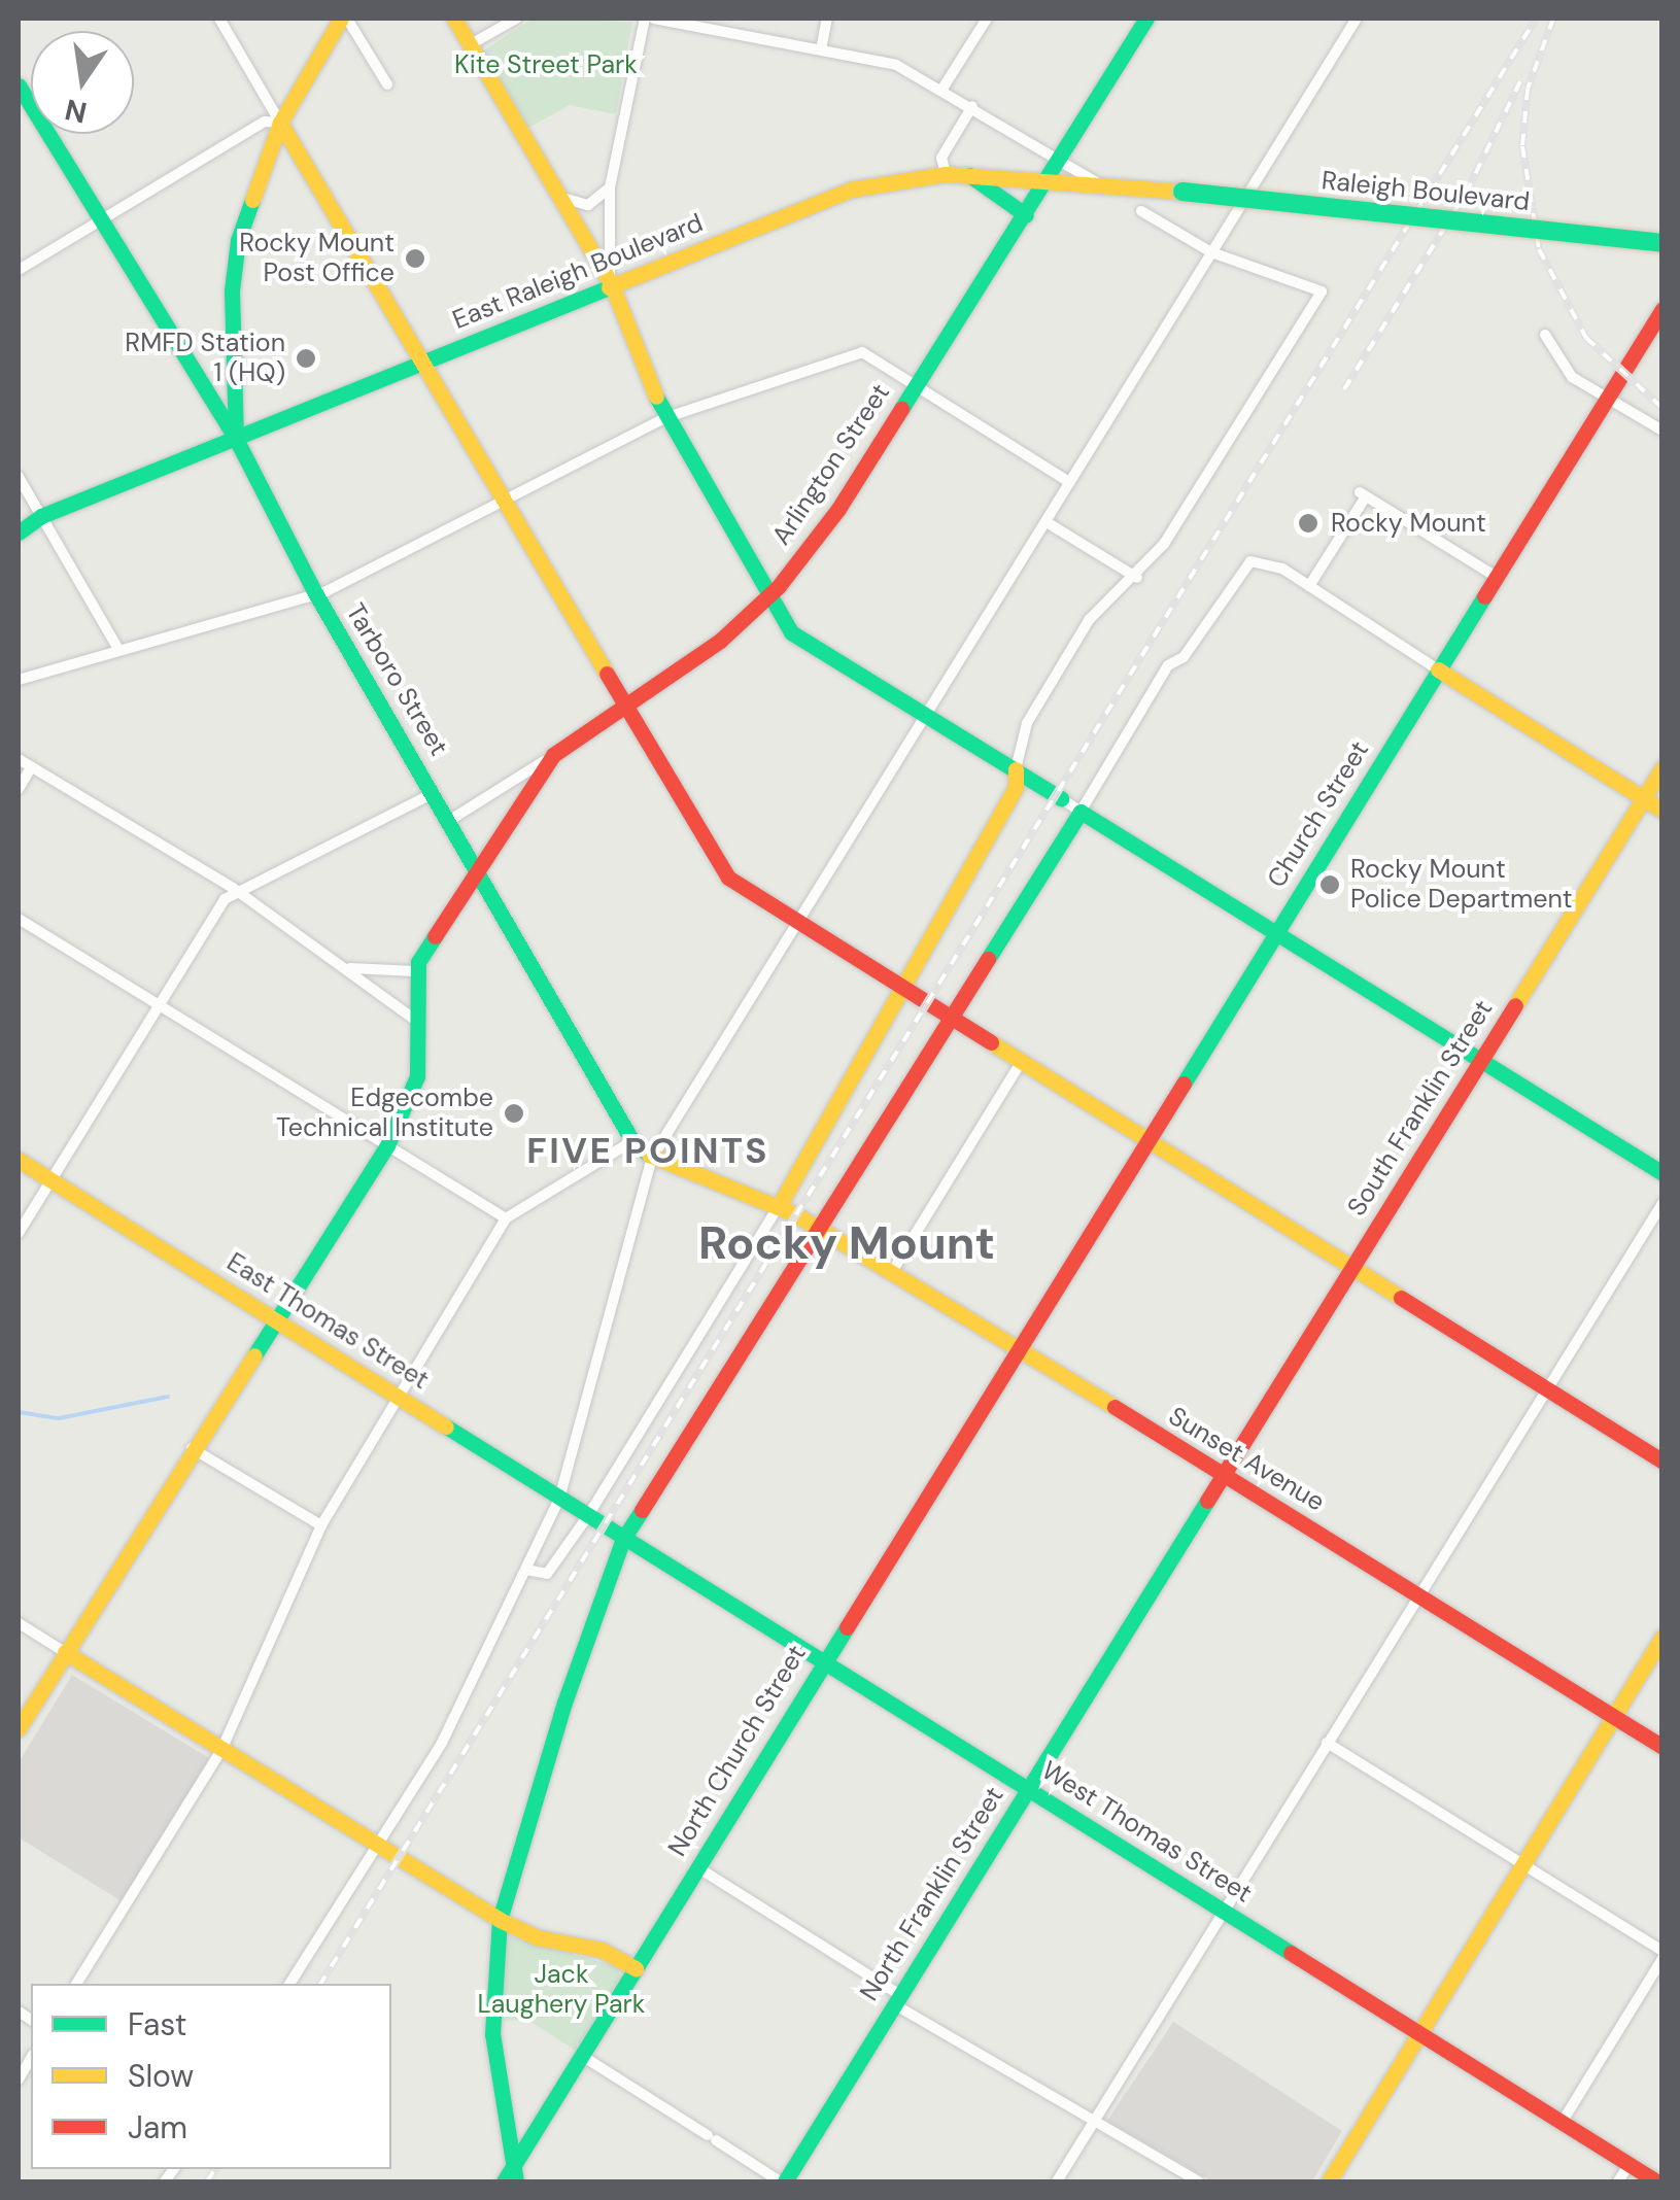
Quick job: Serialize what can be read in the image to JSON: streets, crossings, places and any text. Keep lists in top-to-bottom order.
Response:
{
  "streets": {
    "main road": [
      "Raleigh Boulevard",
      "East Raleigh Boulevard",
      "Arlington Street",
      "Tarboro Street",
      "Church Street",
      "South Franklin Street",
      "East Thomas Street",
      "Sunset Avenue",
      "North Church Street",
      "West Thomas Street",
      "North Franklin Street"
    ]
  },
  "crossings": [
    ["Raleigh Boulevard", "East Raleigh Boulevard"],
    ["East Raleigh Boulevard", "Arlington Street"],
    ["East Raleigh Boulevard", "Tarboro Street"],
    ["Arlington Street", "Tarboro Street"],
    ["Tarboro Street", "Sunset Avenue"],
    ["Church Street", "Sunset Avenue"],
    ["Church Street", "North Church Street"],
    ["South Franklin Street", "Sunset Avenue"],
    ["South Franklin Street", "North Franklin Street"],
    ["East Thomas Street", "West Thomas Street"],
    ["Sunset Avenue", "North Church Street"],
    ["Sunset Avenue", "North Franklin Street"],
    ["North Church Street", "West Thomas Street"],
    ["West Thomas Street", "North Franklin Street"]
  ],
  "districts": ["FIVE POINTS", "Rocky Mount"],
  "parks": ["Kite Street Park", "Jack Laughery Park"],
  "places": [
    "Rocky Mount Post Office",
    "RMFD Station 1 (HQ)",
    "Rocky Mount",
    "Rocky Mount Police Department",
    "Edgecombe Technical Institute"
  ],
  "legend": ["Fast", "Slow", "Jam"],
  "north": "bottom"
}
